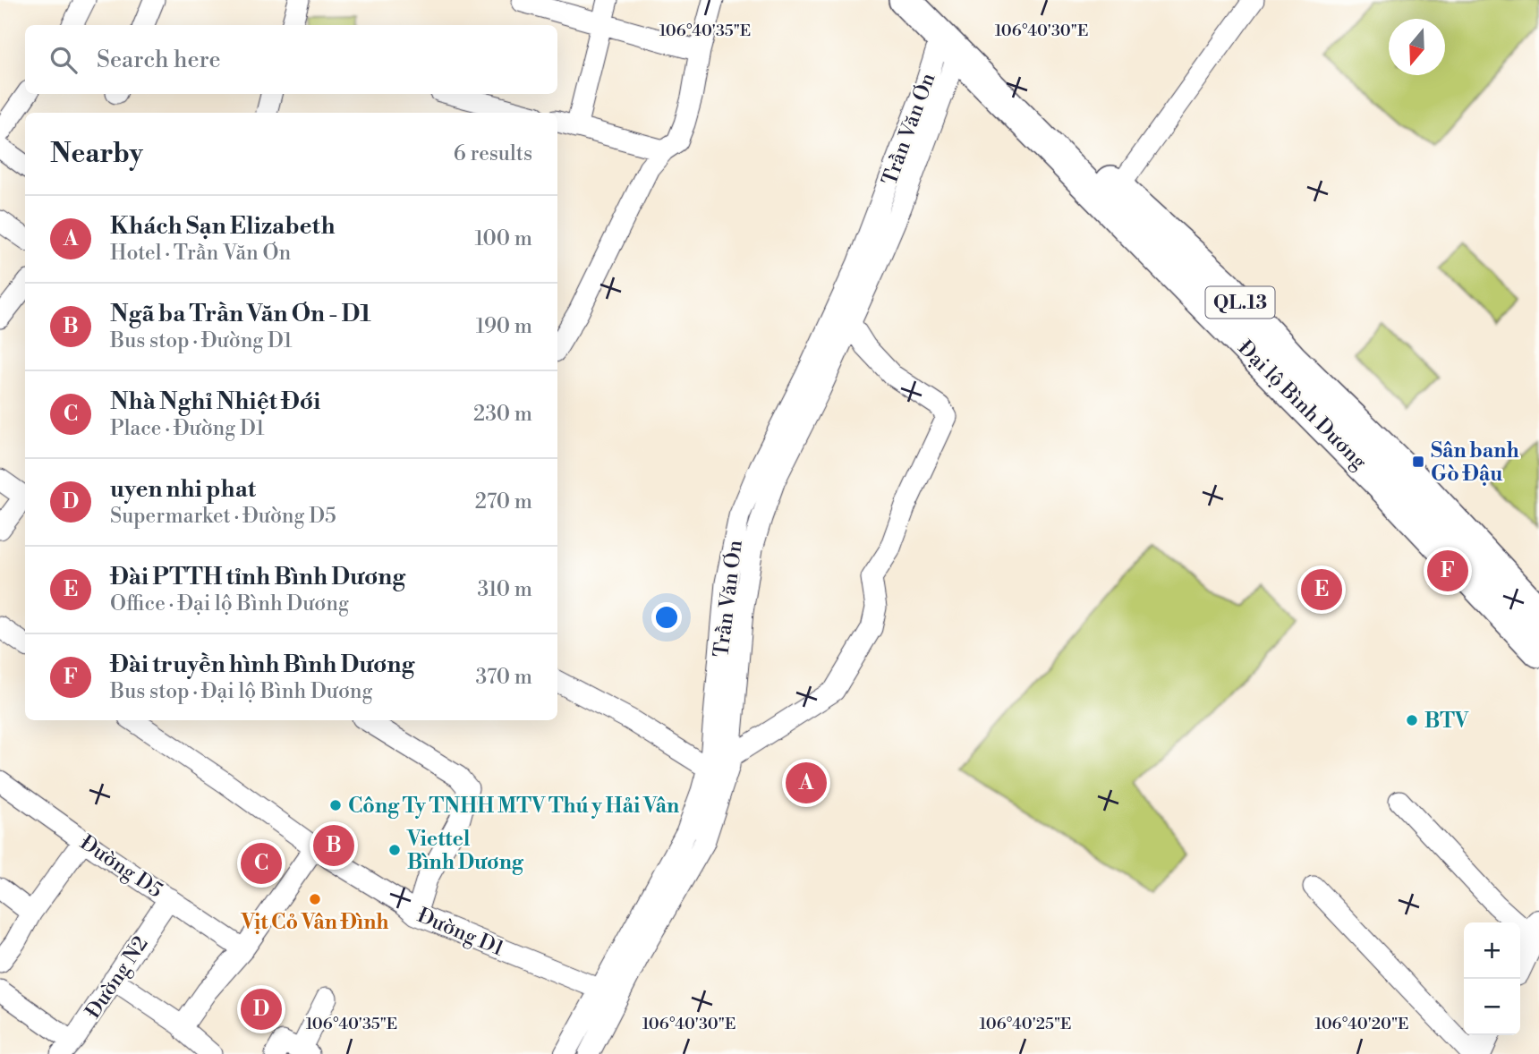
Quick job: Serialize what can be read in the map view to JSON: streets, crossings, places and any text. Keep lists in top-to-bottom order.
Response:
{
  "streets": {
    "highway": ["QL.13", "Đại lộ Bình Dương"],
    "street": [
      "Trần Văn Ơn",
      "Đường D5",
      "Đường D1",
      "Đường N2"
    ]
  },
  "crossings": [
    ["Trần Văn Ơn", "Đại lộ Bình Dương"],
    ["Trần Văn Ơn", "Đường D1"],
    ["Đường D5", "Đường N2"]
  ],
  "places": {
    "transit": ["Sân banh Gò Đậu"],
    "other": [
      "BTV",
      "Công Ty TNHH MTV Thú y Hải Vân",
      "Viettel Bình Dương",
      "Vịt Cỏ Vân Đình"
    ]
  },
  "north": "bottom",
  "page": {
    "search": "Search here",
    "heading": ["Nearby", "6 results"],
    "list": [
      {
        "mark": "A",
        "name": "Khách Sạn Elizabeth",
        "note": "Hotel · Trần Văn Ơn",
        "value": "100 m"
      },
      {
        "mark": "B",
        "name": "Ngã ba Trần Văn Ơn - D1",
        "note": "Bus stop · Đường D1",
        "value": "190 m"
      },
      {
        "mark": "C",
        "name": "Nhà Nghỉ Nhiệt Đới",
        "note": "Place · Đường D1",
        "value": "230 m"
      },
      {
        "mark": "D",
        "name": "uyen nhi phat",
        "note": "Supermarket · Đường D5",
        "value": "270 m"
      },
      {
        "mark": "E",
        "name": "Đài PTTH tỉnh Bình Dương",
        "note": "Office · Đại lộ Bình Dương",
        "value": "310 m"
      },
      {
        "mark": "F",
        "name": "Đài truyền hình Bình Dương",
        "note": "Bus stop · Đại lộ Bình Dương",
        "value": "370 m"
      }
    ],
    "pins": [
      "F",
      "E",
      "A",
      "B",
      "C",
      "D"
    ],
    "map_buttons": ["+", "−"]
  },
  "coordinates": [
    "106°40'35\"E",
    "106°40'30\"E",
    "106°40'25\"E",
    "106°40'20\"E"
  ]
}
